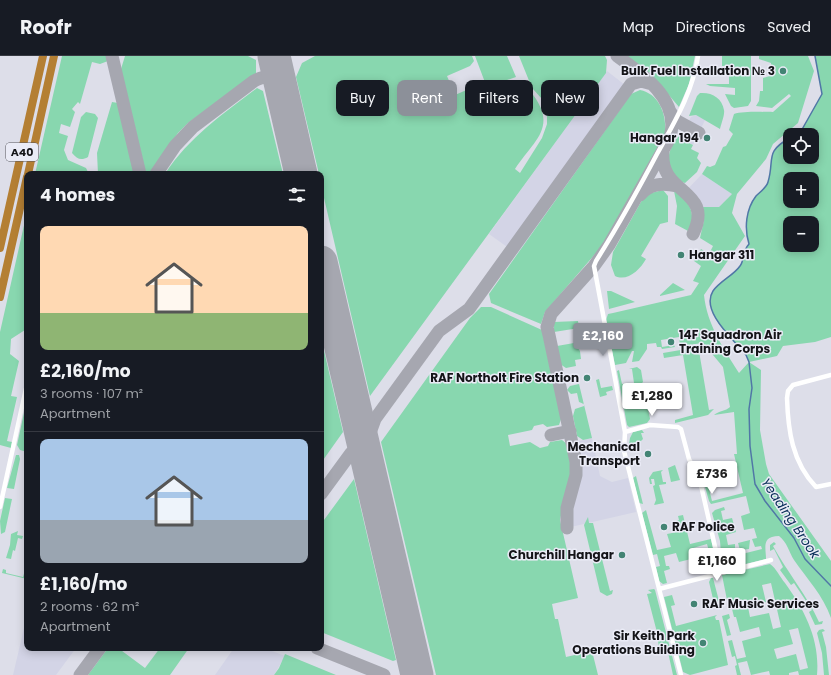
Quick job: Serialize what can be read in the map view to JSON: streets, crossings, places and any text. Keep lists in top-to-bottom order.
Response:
{
  "streets": {
    "highway": ["A40"]
  },
  "water": ["Yeading Brook"],
  "places": [
    "Bulk Fuel Installation № 3",
    "Hangar 194",
    "Hangar 311",
    "14F Squadron Air Training Corps",
    "RAF Northolt Fire Station",
    "Mechanical Transport",
    "RAF Police",
    "Churchill Hangar",
    "RAF Music Services",
    "Sir Keith Park Operations Building"
  ],
  "page": {
    "header": "Roofr",
    "nav": ["Map", "Directions", "Saved"],
    "chip": [
      "Buy",
      "Rent",
      "Filters",
      "New"
    ],
    "map_buttons": ["+", "−"],
    "heading": "4 homes",
    "list": [
      {
        "name": "£2,160/mo",
        "note": "3 rooms · 107 m² · Apartment"
      },
      {
        "name": "£1,160/mo",
        "note": "2 rooms · 62 m² · Apartment"
      }
    ],
    "price": [
      "£2,160",
      "£1,280",
      "£736",
      "£1,160"
    ]
  }
}
